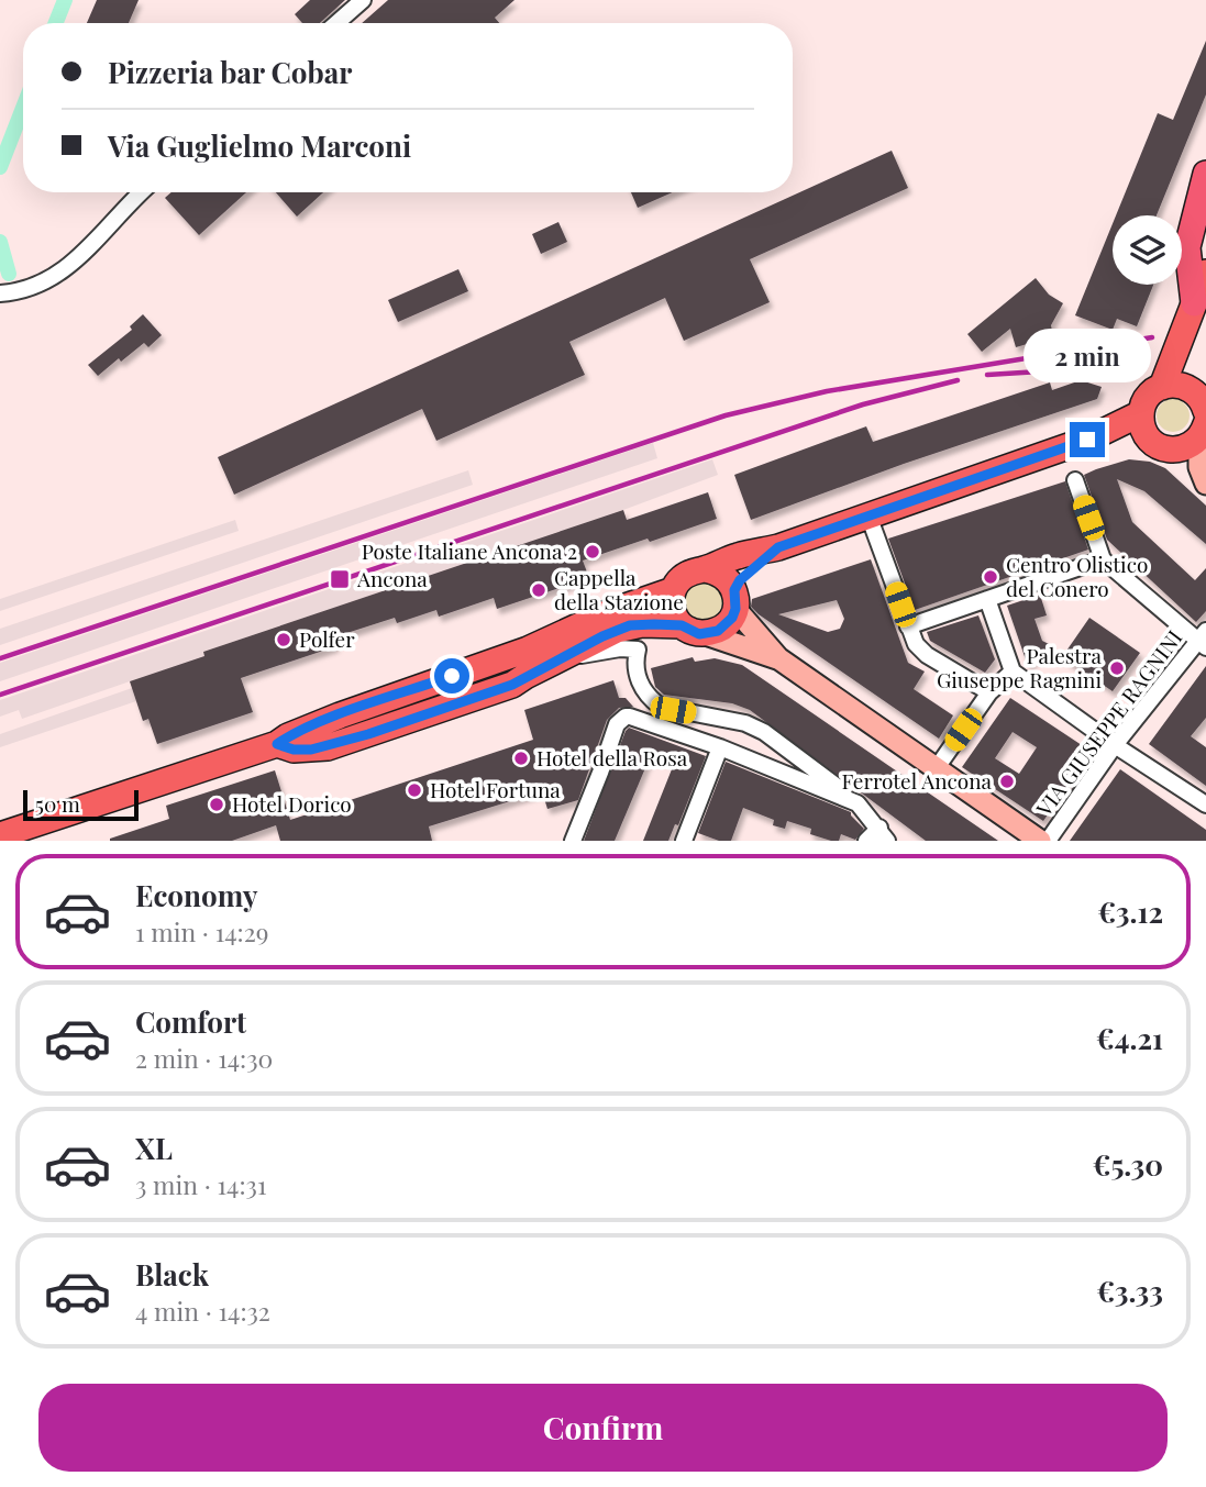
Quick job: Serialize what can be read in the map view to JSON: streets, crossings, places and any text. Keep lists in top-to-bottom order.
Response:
{
  "streets": {
    "street": ["VIA GIUSEPPE RAGNINI"]
  },
  "places": {
    "other": [
      "Poste Italiane Ancona 2",
      "Centro Olistico del Conero",
      "Cappella della Stazione",
      "Polfer",
      "Palestra Giuseppe Ragnini",
      "Hotel della Rosa",
      "Ferrotel Ancona",
      "Hotel Fortuna",
      "Hotel Dorico"
    ],
    "transit": ["Ancona"]
  },
  "scale_bar": "50 m",
  "page": {
    "banner": ["Pizzeria bar Cobar", "Via Guglielmo Marconi"],
    "bubble": "2 min",
    "scale": "50 m",
    "list": [
      {
        "name": "Economy",
        "note": "1 min · 14:29",
        "value": "€3.12"
      },
      {
        "name": "Comfort",
        "note": "2 min · 14:30",
        "value": "€4.21"
      },
      {
        "name": "XL",
        "note": "3 min · 14:31",
        "value": "€5.30"
      },
      {
        "name": "Black",
        "note": "4 min · 14:32",
        "value": "€3.33"
      }
    ],
    "buttons": "Confirm"
  }
}
